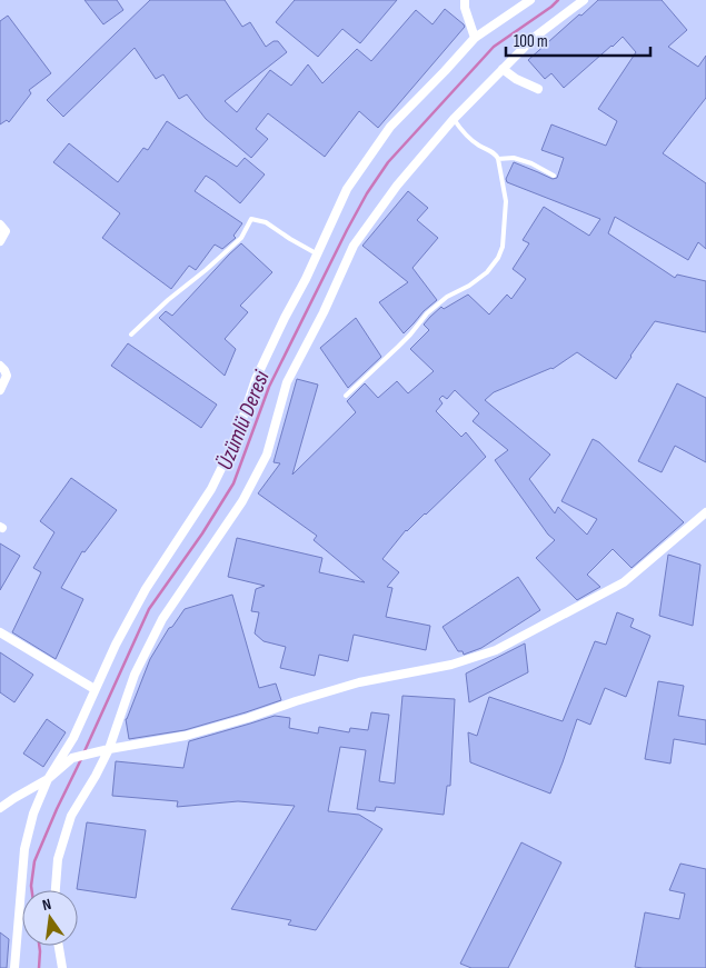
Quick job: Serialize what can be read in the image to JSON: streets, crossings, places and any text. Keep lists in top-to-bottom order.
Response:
{
  "water": ["Üzümlü Deresi"],
  "scale_bar": "100 m",
  "north": "top"
}
